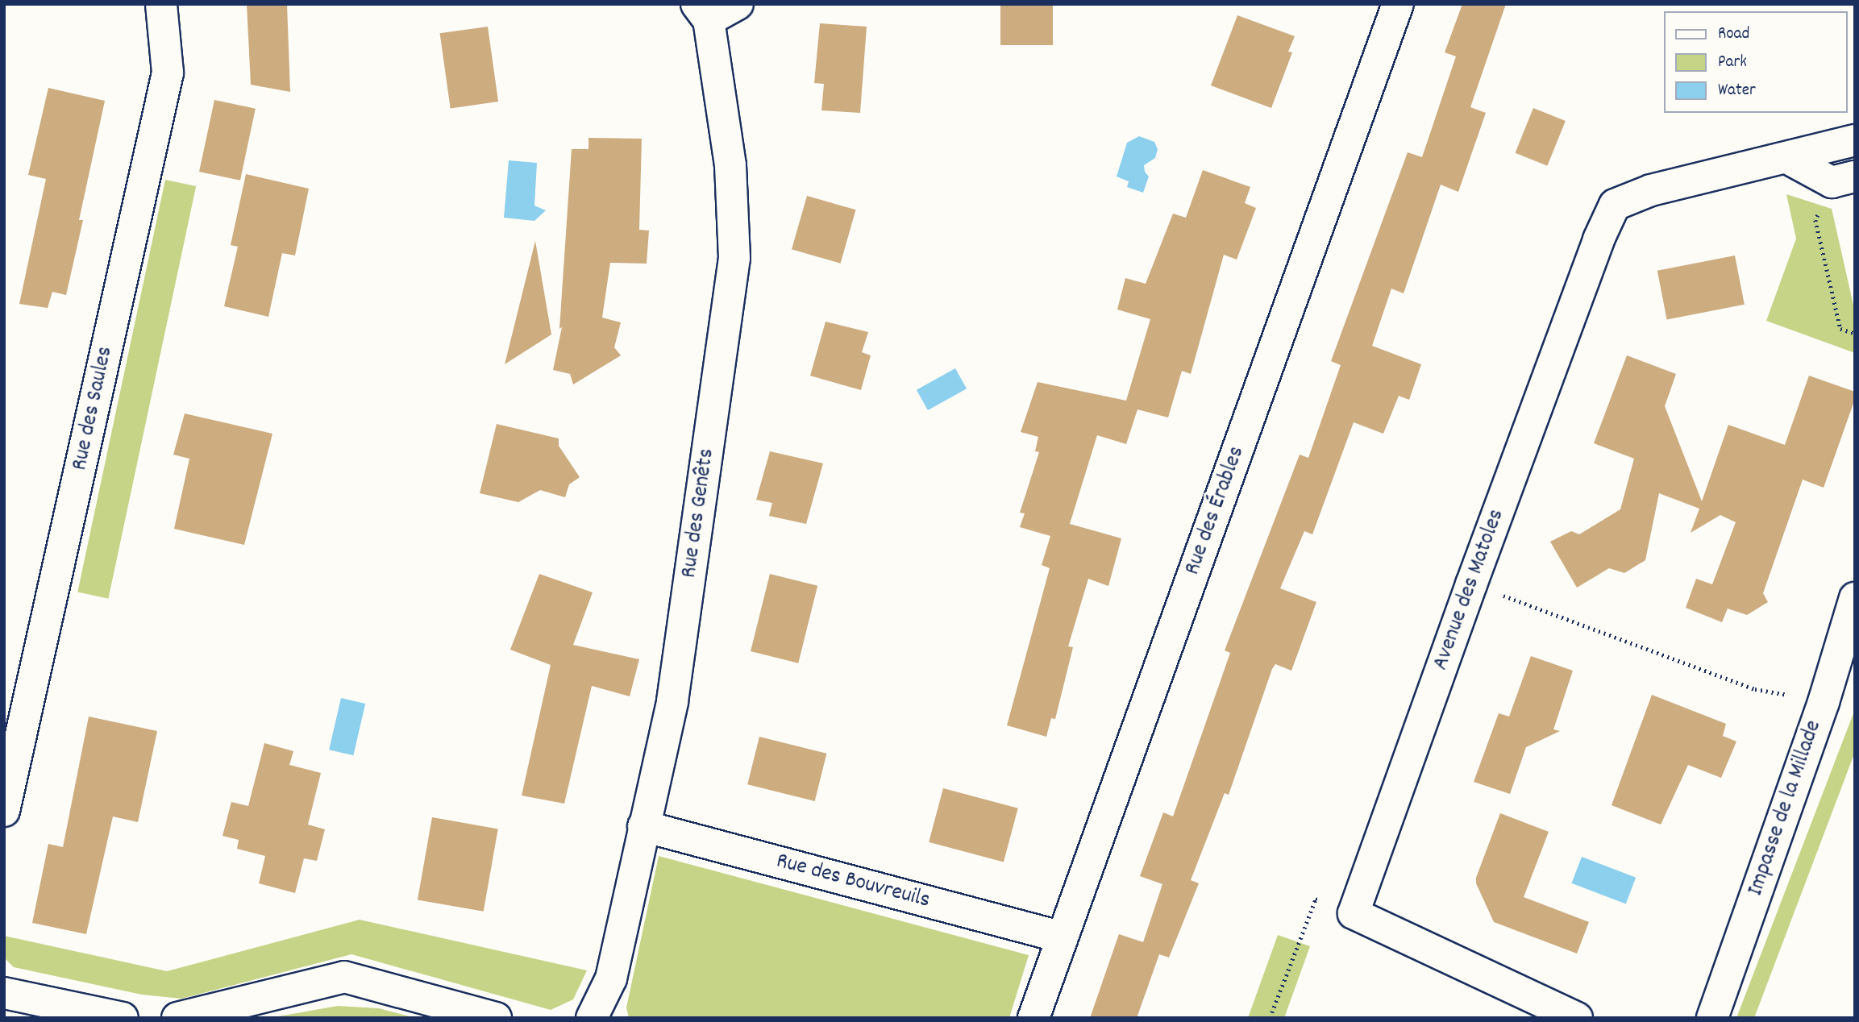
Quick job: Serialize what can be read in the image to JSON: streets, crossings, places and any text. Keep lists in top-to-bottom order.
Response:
{
  "streets": {
    "street": [
      "Rue des Saules",
      "Rue des Érables",
      "Rue des Genêts",
      "Avenue des Matoles",
      "Impasse de la Millade",
      "Rue des Bouvreuils"
    ]
  },
  "crossings": [
    ["Rue des Érables", "Rue des Bouvreuils"],
    ["Rue des Genêts", "Rue des Bouvreuils"]
  ],
  "legend": ["Road", "Park", "Water"]
}
